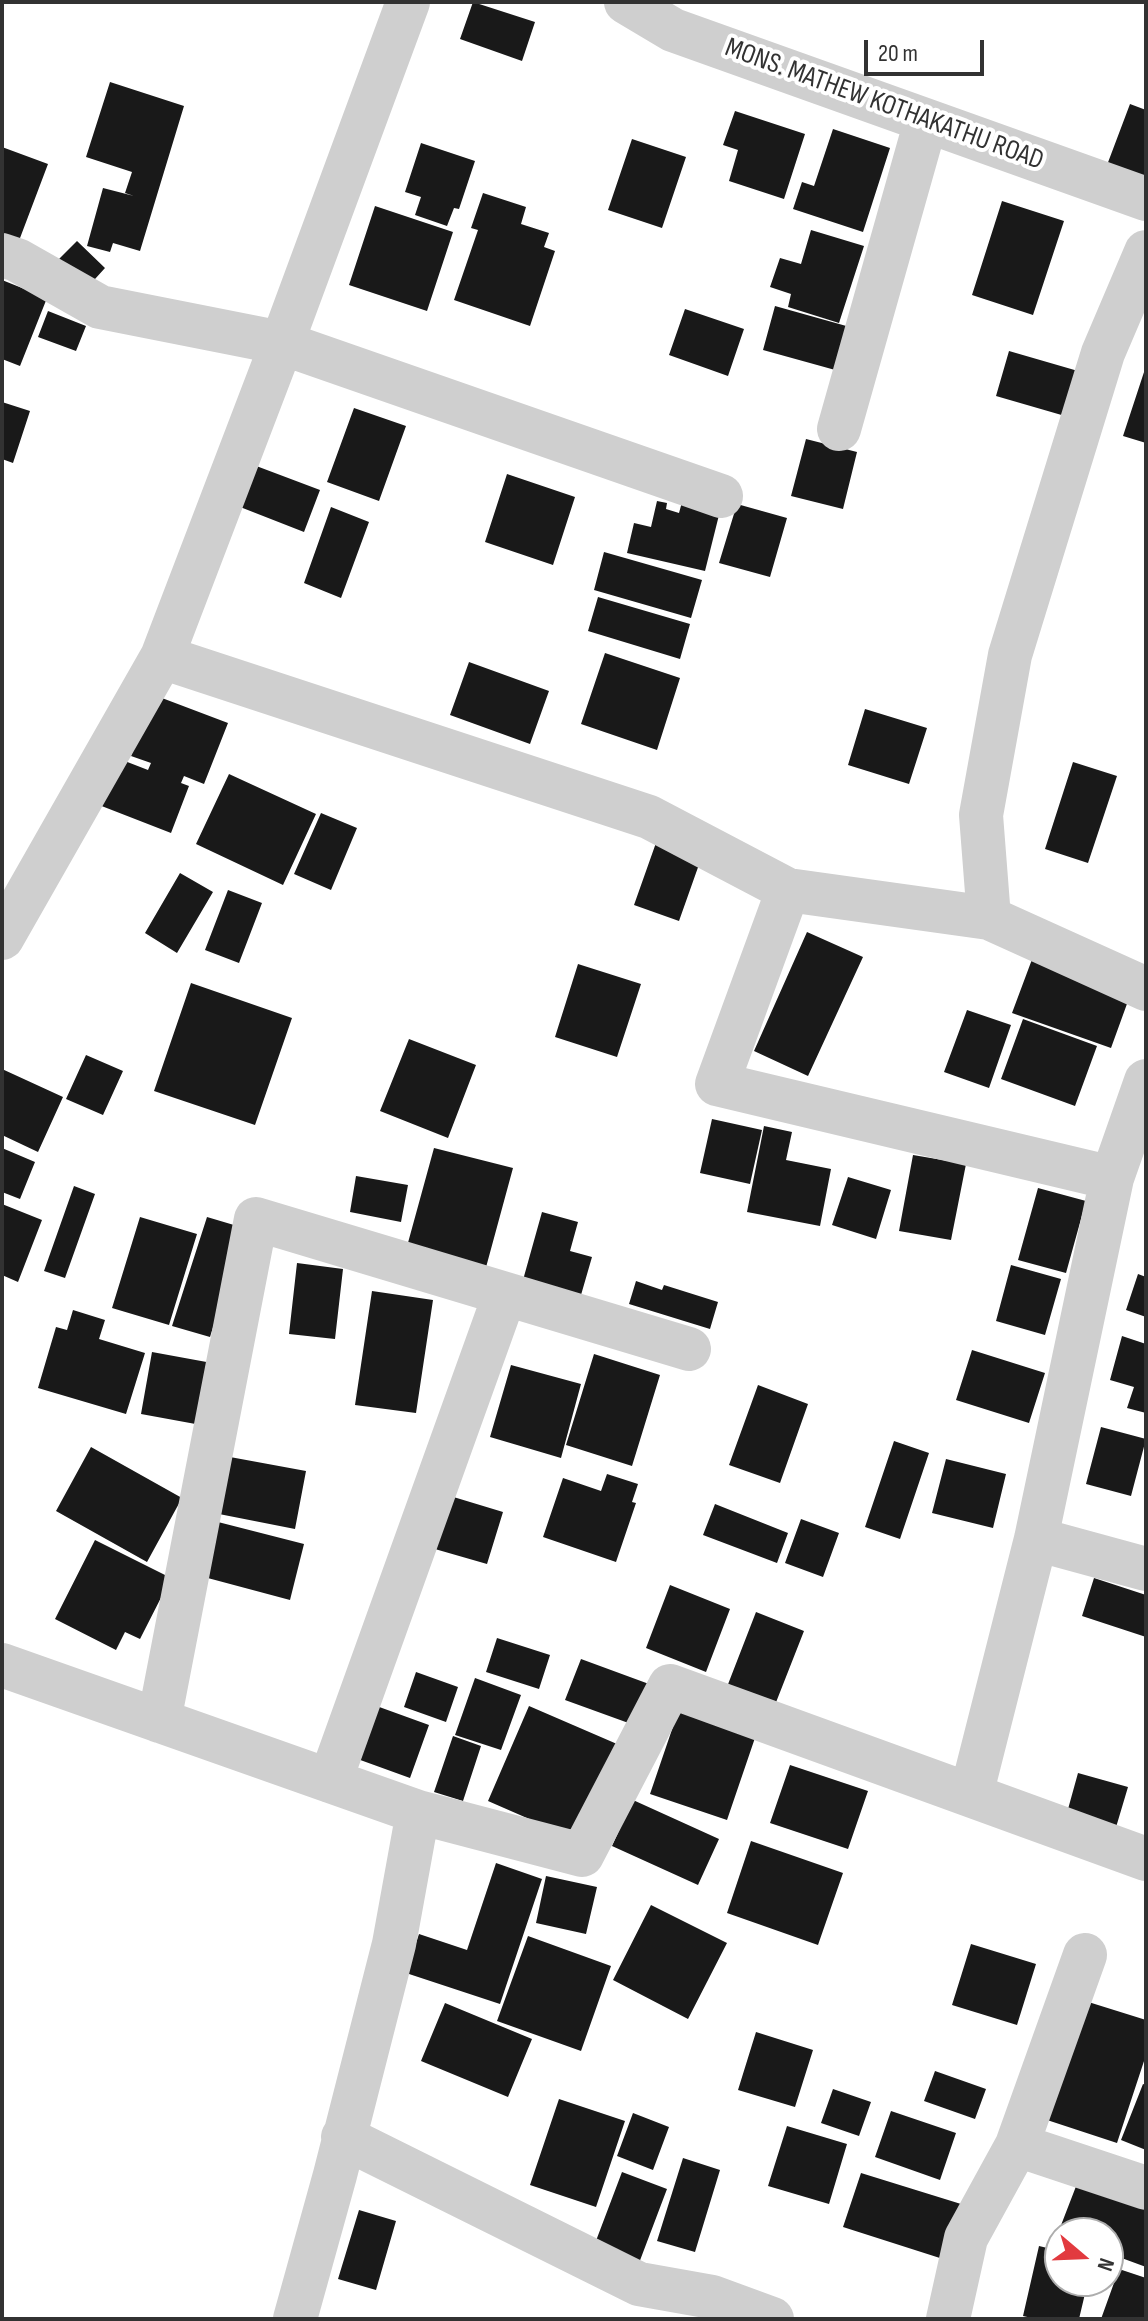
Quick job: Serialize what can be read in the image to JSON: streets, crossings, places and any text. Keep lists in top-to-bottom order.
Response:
{
  "streets": {
    "street": ["MONS. MATHEW KOTHAKATHU ROAD"]
  },
  "scale_bar": "20 m",
  "north": "right"
}
